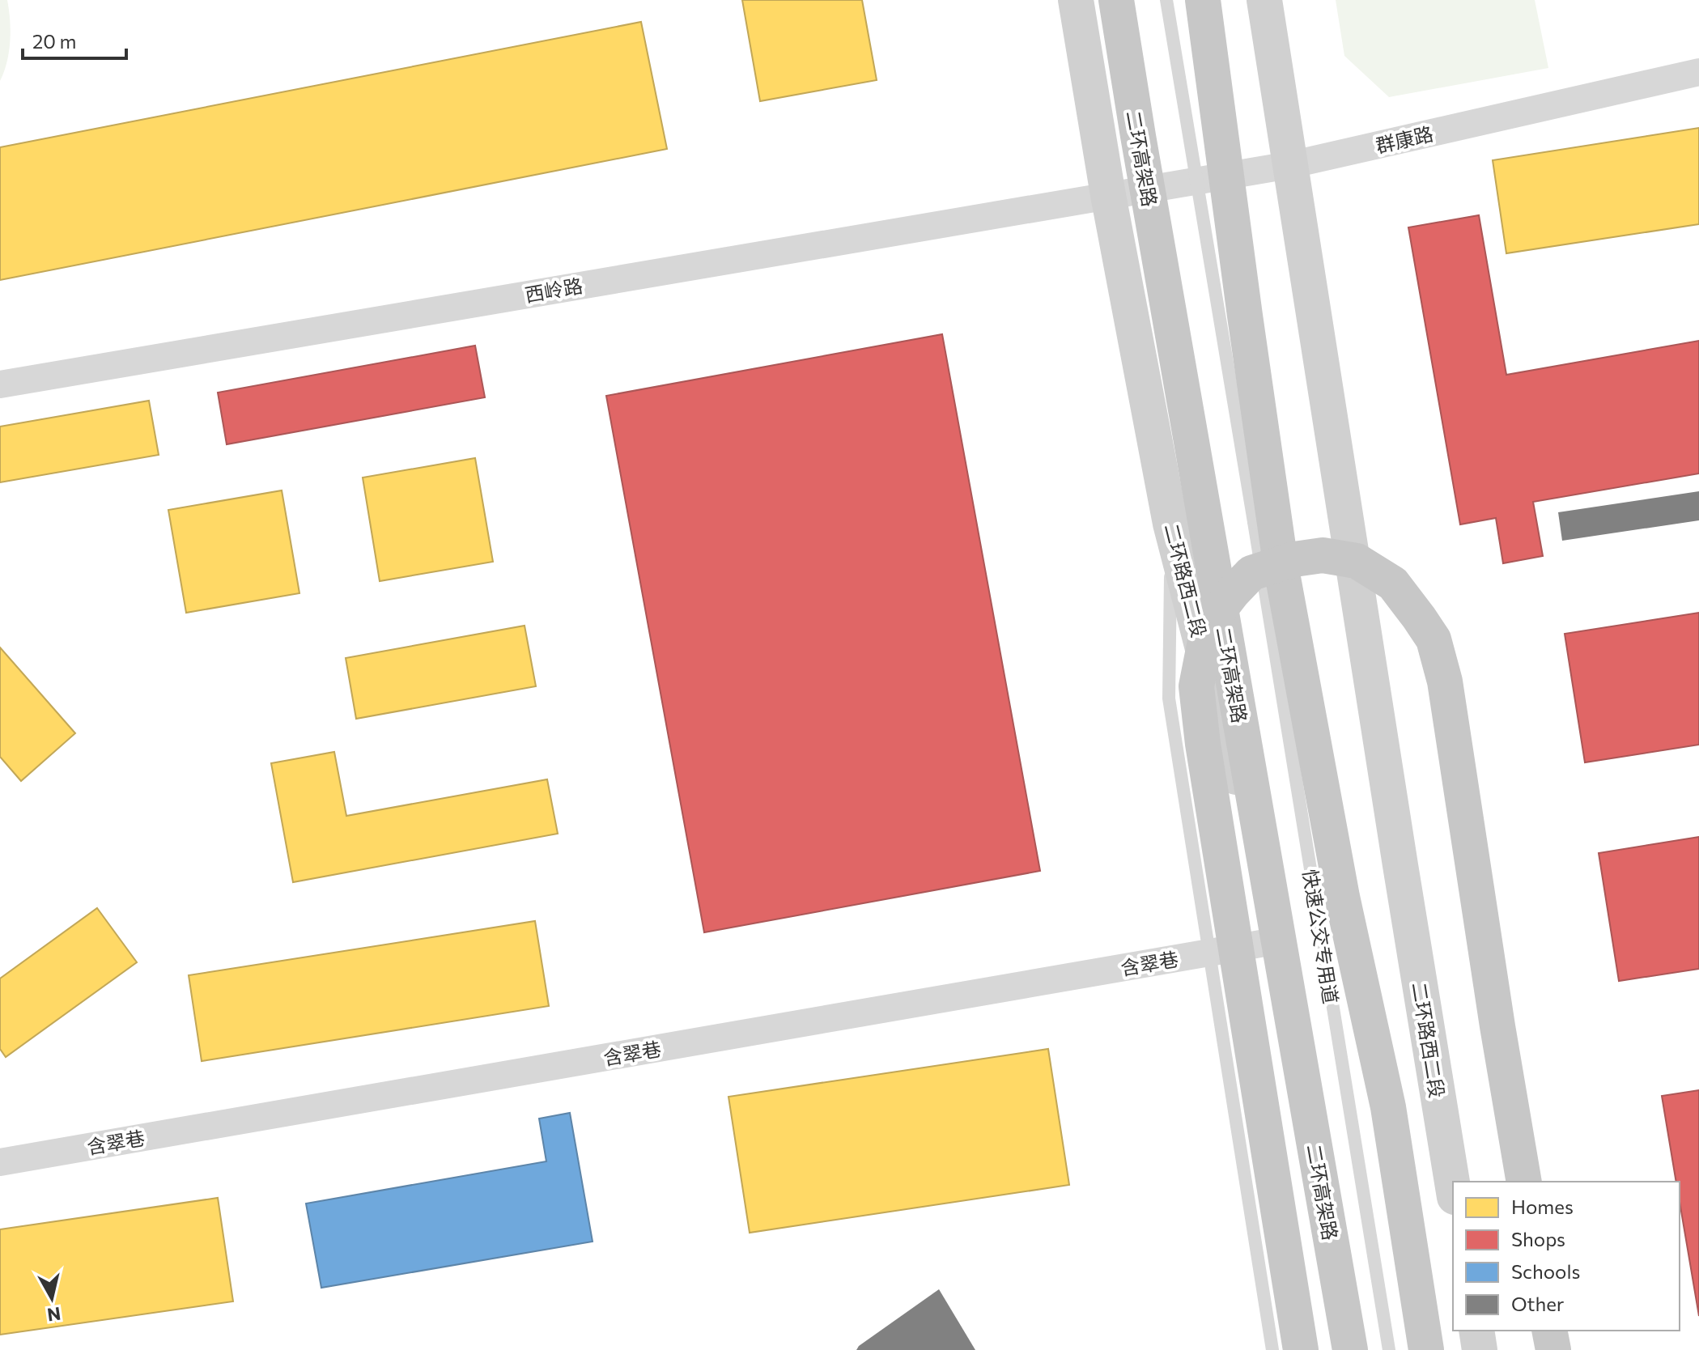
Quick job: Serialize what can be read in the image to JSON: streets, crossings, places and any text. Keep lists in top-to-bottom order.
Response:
{
  "streets": {
    "highway": ["二环高架路"],
    "main road": ["二环路西二段"],
    "street": ["群康路", "西岭路", "含翠巷"],
    "lane": ["快速公交专用道"]
  },
  "crossings": [
    ["群康路", "西岭路"],
    ["群康路", "二环路西二段"],
    ["西岭路", "二环路西二段"],
    ["二环路西二段", "含翠巷"]
  ],
  "legend": [
    "Homes",
    "Shops",
    "Schools",
    "Other"
  ],
  "scale_bar": "20 m",
  "north": "bottom"
}
